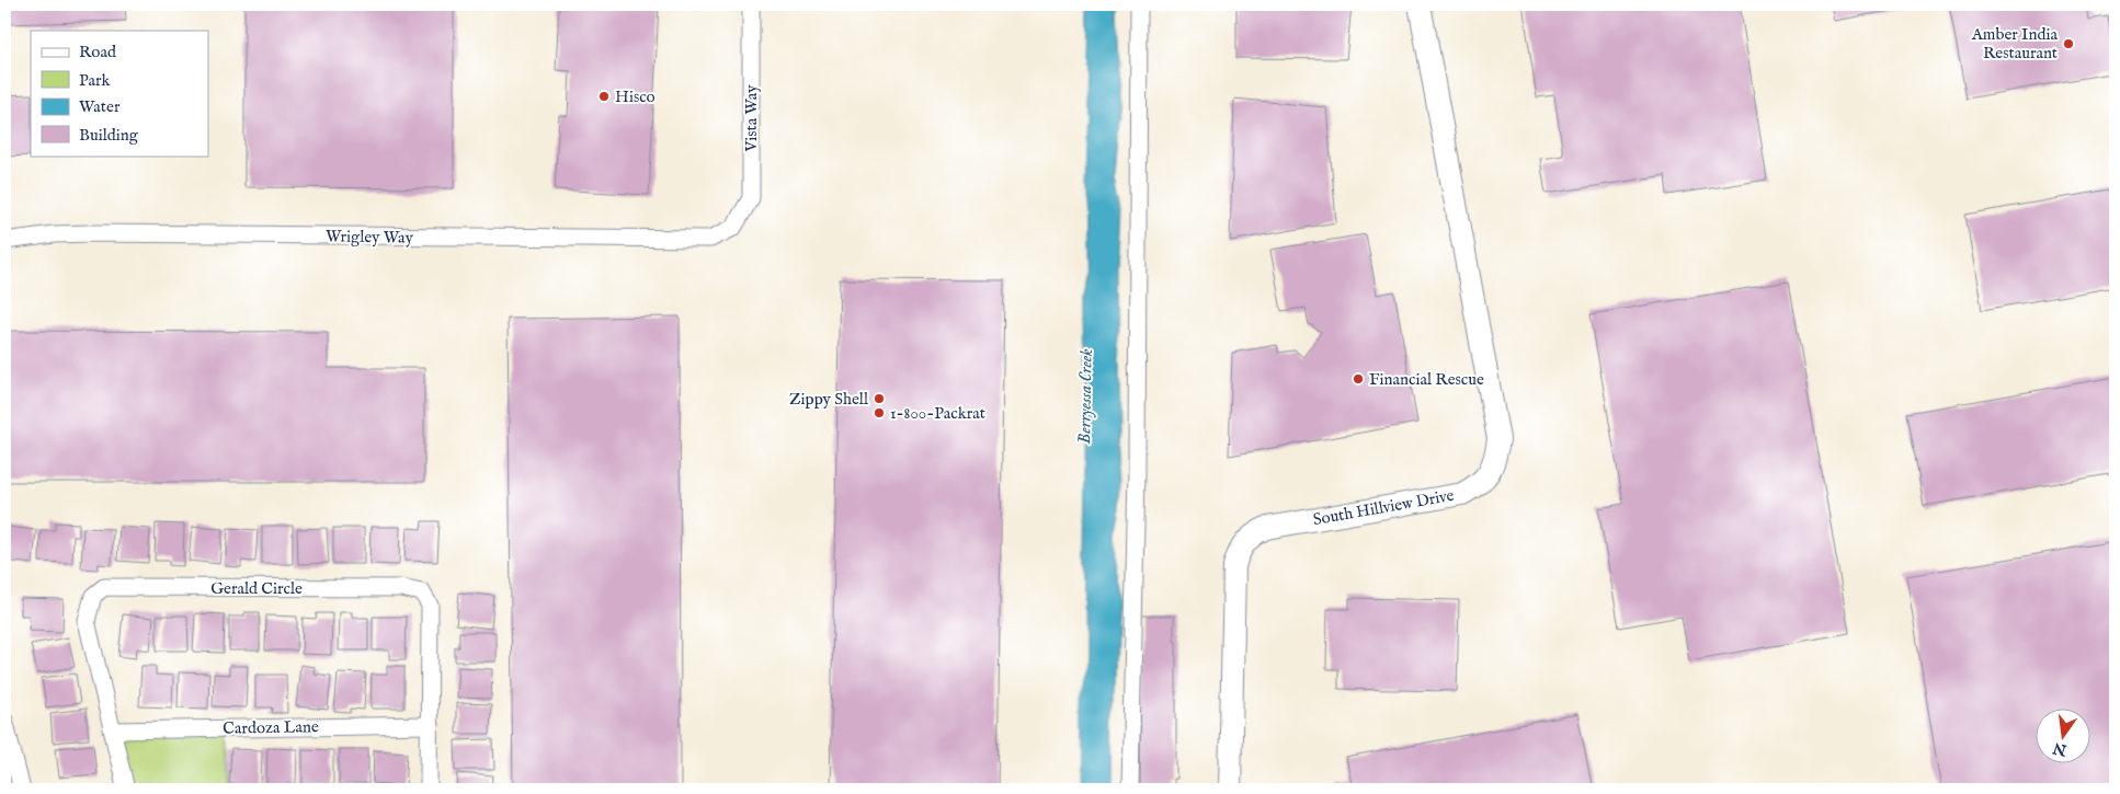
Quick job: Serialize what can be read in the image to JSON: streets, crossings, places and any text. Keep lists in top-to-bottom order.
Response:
{
  "streets": {
    "street": [
      "Vista Way",
      "Wrigley Way",
      "South Hillview Drive",
      "Gerald Circle",
      "Cardoza Lane"
    ]
  },
  "crossings": [
    ["Vista Way", "Wrigley Way"],
    ["Gerald Circle", "Cardoza Lane"]
  ],
  "water": ["Berryessa Creek"],
  "places": [
    "Amber India Restaurant",
    "Hisco",
    "Financial Rescue",
    "Zippy Shell",
    "1-800-Packrat"
  ],
  "legend": [
    "Road",
    "Park",
    "Water",
    "Building"
  ],
  "north": "bottom"
}
